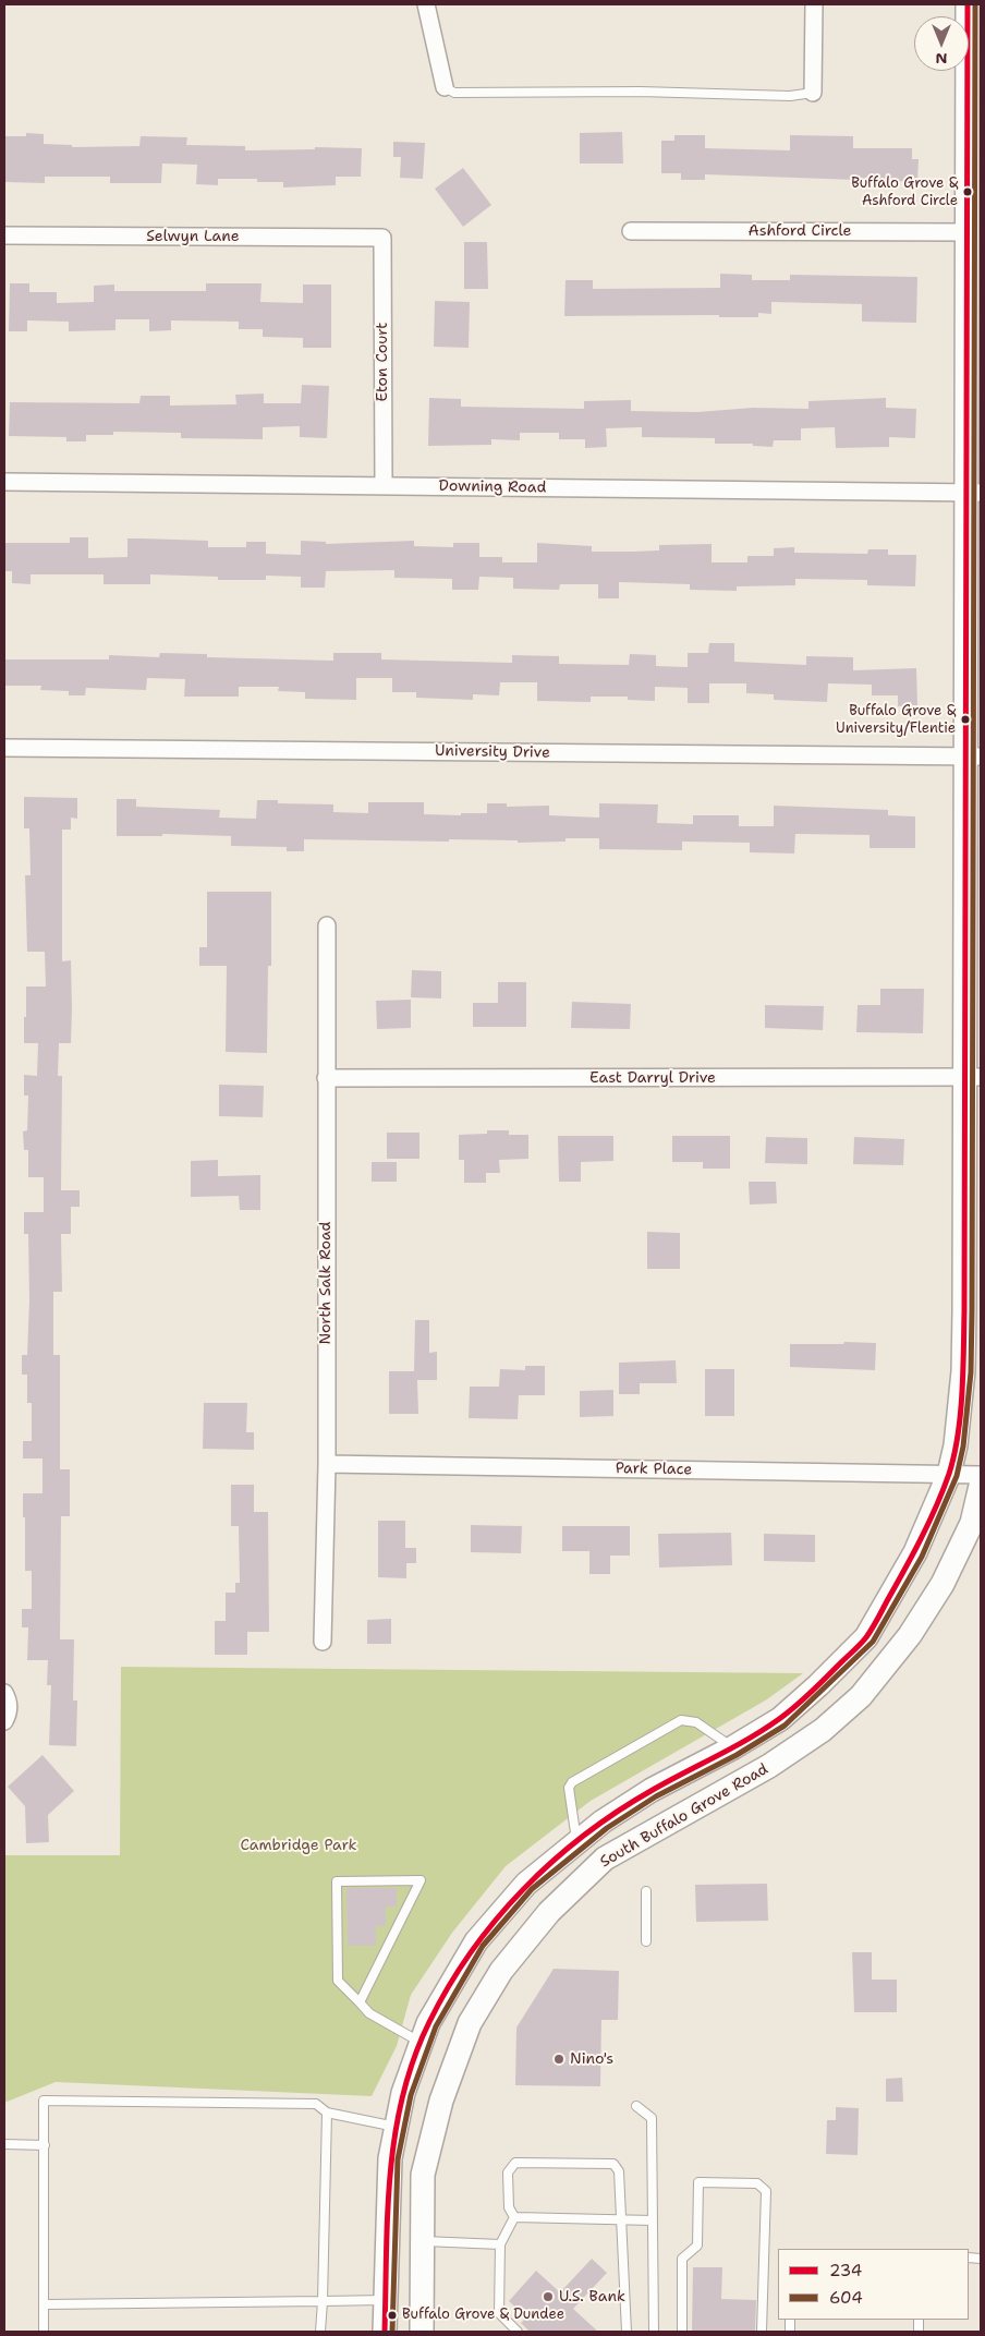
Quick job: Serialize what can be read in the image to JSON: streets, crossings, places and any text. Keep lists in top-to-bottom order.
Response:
{
  "streets": {
    "main road": ["South Buffalo Grove Road"],
    "street": [
      "Ashford Circle",
      "Selwyn Lane",
      "Eton Court",
      "Downing Road",
      "University Drive",
      "East Darryl Drive",
      "North Salk Road",
      "Park Place"
    ]
  },
  "crossings": [
    ["Selwyn Lane", "Eton Court"],
    ["Eton Court", "Downing Road"],
    ["East Darryl Drive", "North Salk Road"],
    ["North Salk Road", "Park Place"]
  ],
  "parks": ["Cambridge Park"],
  "places": [
    "Buffalo Grove & Ashford Circle",
    "Buffalo Grove & University/Flentie",
    "Nino's",
    "U.S. Bank",
    "Buffalo Grove & Dundee"
  ],
  "lines": ["transit line 234", "transit line 604"],
  "legend": ["234", "604"],
  "north": "bottom"
}
